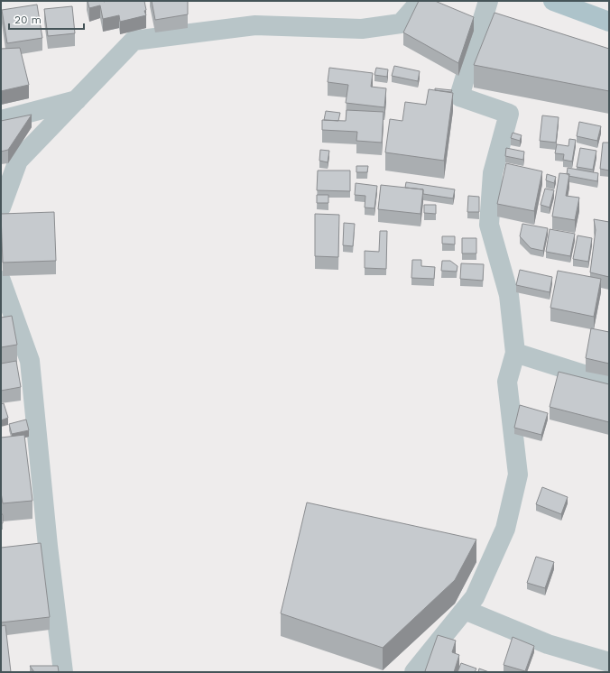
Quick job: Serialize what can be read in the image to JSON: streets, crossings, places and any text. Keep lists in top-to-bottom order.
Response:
{
  "scale_bar": "20 m"
}
